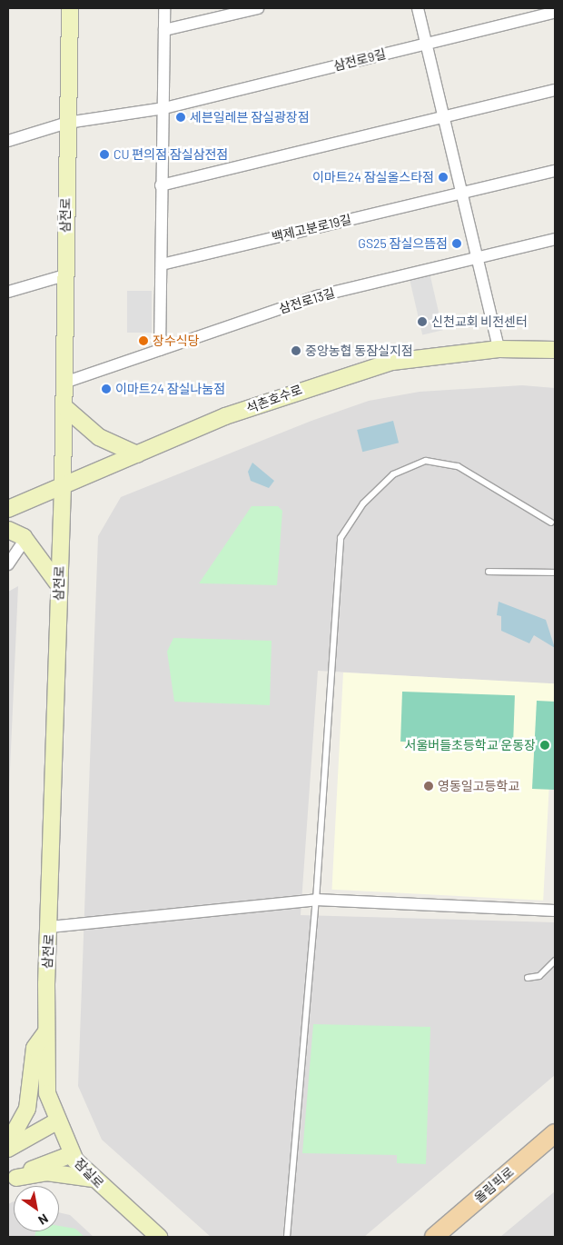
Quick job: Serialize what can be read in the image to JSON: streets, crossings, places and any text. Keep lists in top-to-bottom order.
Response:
{
  "streets": {
    "main road": [
      "삼전로",
      "석촌호수로",
      "잠실로",
      "올림픽로"
    ],
    "street": ["삼전로9길", "백제고분로19길", "삼전로13길"]
  },
  "crossings": [
    ["삼전로9길", "삼전로"],
    ["삼전로", "삼전로13길"],
    ["삼전로", "석촌호수로"],
    ["삼전로", "잠실로"]
  ],
  "places": [
    "세븐일레븐 잠실광장점",
    "CU 편의점 잠실삼전점",
    "이마트24 잠실올스타점",
    "GS25 잠실으뜸점",
    "신천교회 비전센터",
    "장수식당",
    "중앙농협 동잠실지점",
    "이마트24 잠실나눔점",
    "서울버들초등학교 운동장",
    "영동일고등학교"
  ],
  "north": "bottom right"
}
